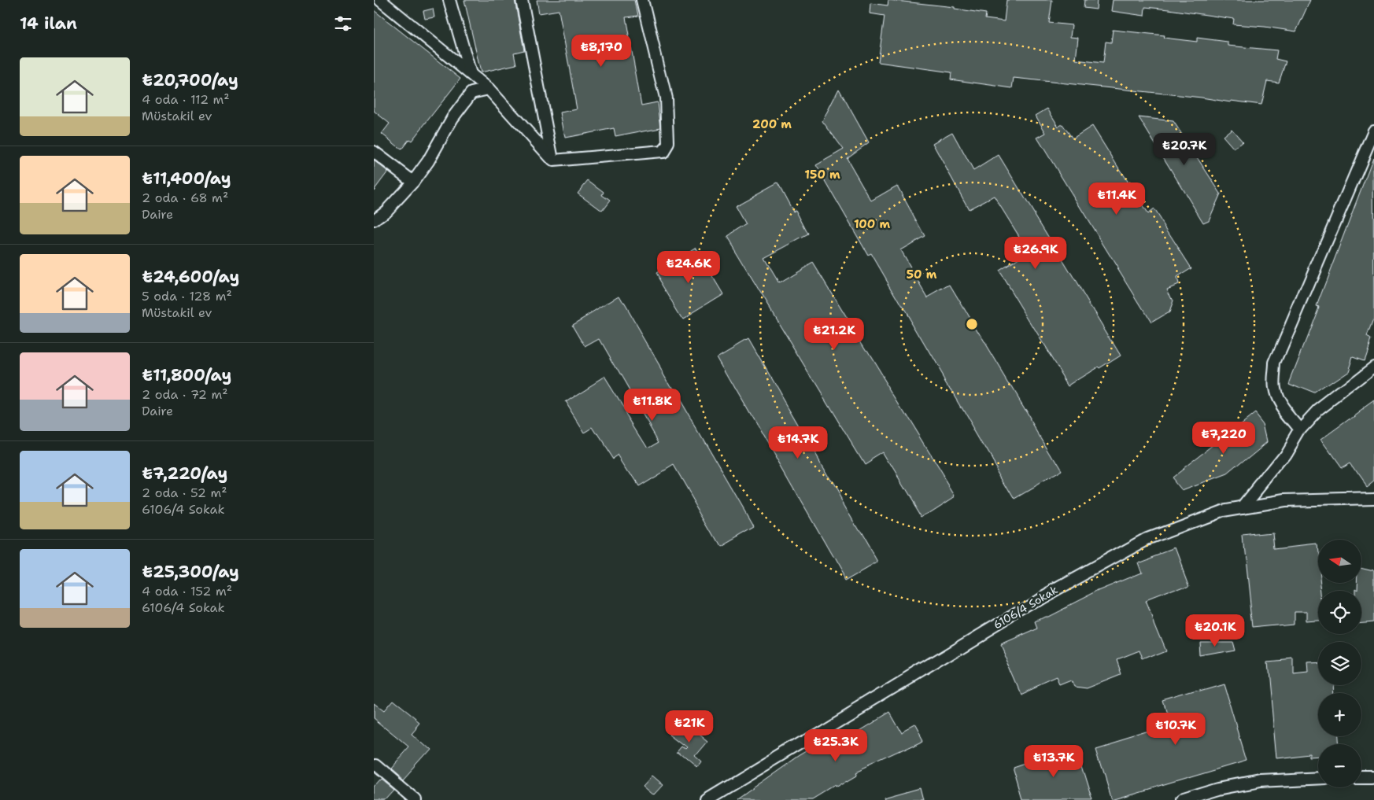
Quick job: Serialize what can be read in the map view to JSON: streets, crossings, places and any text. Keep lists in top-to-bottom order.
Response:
{
  "streets": {
    "street": ["6106/4 Sokak"]
  },
  "north": "left",
  "page": {
    "heading": "14 ilan",
    "price": [
      "₺8,170",
      "₺20.7K",
      "₺11.4K",
      "₺26.9K",
      "₺24.6K",
      "₺21.2K",
      "₺11.8K",
      "₺7,220",
      "₺14.7K",
      "₺20.1K",
      "₺21K",
      "₺10.7K",
      "₺25.3K",
      "₺13.7K"
    ],
    "list": [
      {
        "name": "₺20,700/ay",
        "note": "4 oda · 112 m² · Müstakil ev"
      },
      {
        "name": "₺11,400/ay",
        "note": "2 oda · 68 m² · Daire"
      },
      {
        "name": "₺24,600/ay",
        "note": "5 oda · 128 m² · Müstakil ev"
      },
      {
        "name": "₺11,800/ay",
        "note": "2 oda · 72 m² · Daire"
      },
      {
        "name": "₺7,220/ay",
        "note": "2 oda · 52 m² · 6106/4 Sokak"
      },
      {
        "name": "₺25,300/ay",
        "note": "4 oda · 152 m² · 6106/4 Sokak"
      }
    ],
    "map_buttons": ["+", "−"]
  },
  "rings": [
    "200 m",
    "150 m",
    "100 m",
    "50 m"
  ]
}
